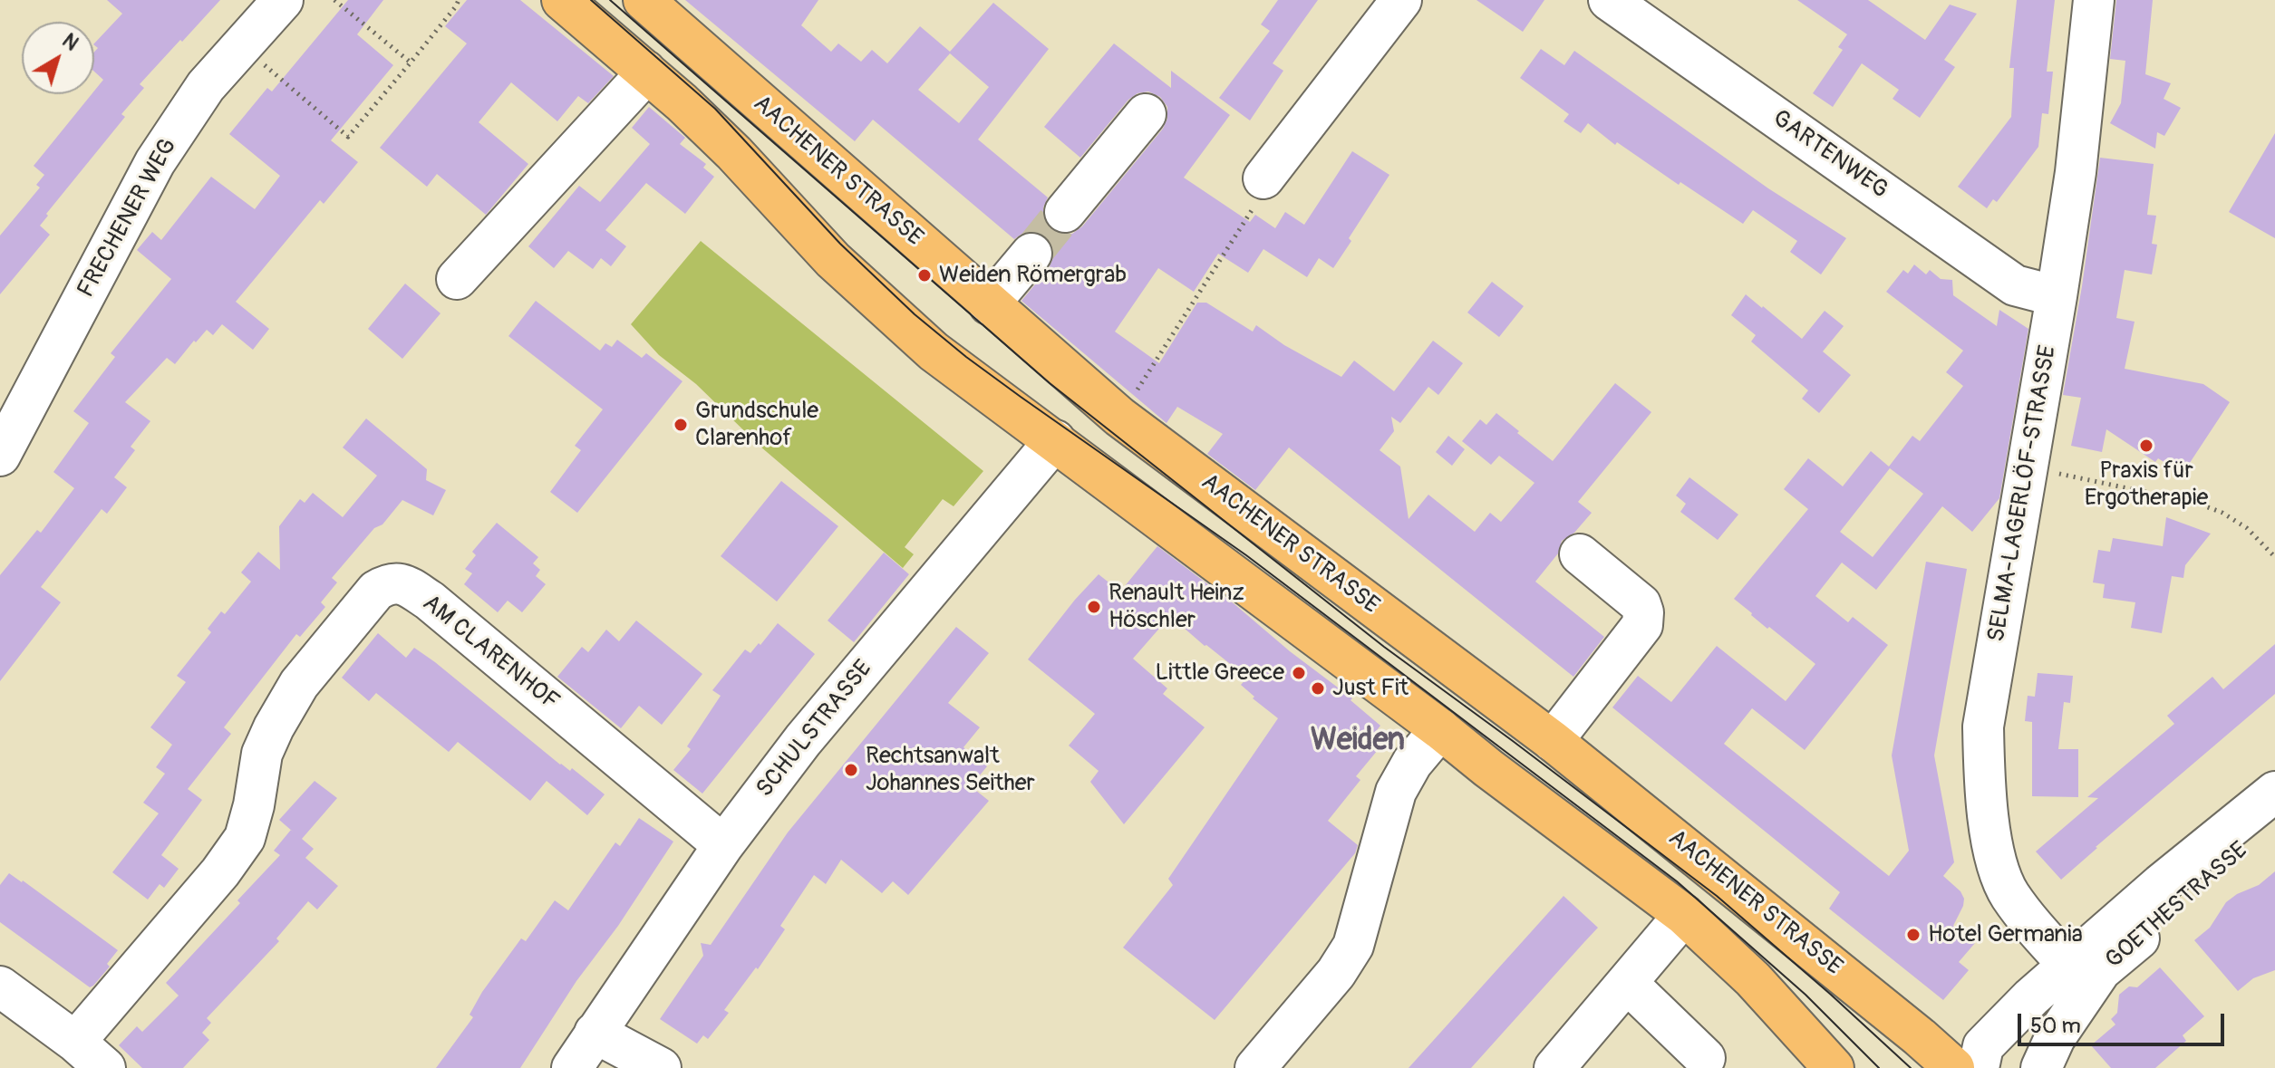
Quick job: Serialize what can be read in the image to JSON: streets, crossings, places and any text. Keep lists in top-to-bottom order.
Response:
{
  "streets": {
    "main road": ["AACHENER STRASSE"],
    "street": [
      "GARTENWEG",
      "FRECHENER WEG",
      "SELMA-LAGERLÖF-STRASSE",
      "AM CLARENHOF",
      "SCHULSTRASSE",
      "GOETHESTRASSE"
    ]
  },
  "crossings": [
    ["GARTENWEG", "SELMA-LAGERLÖF-STRASSE"],
    ["SELMA-LAGERLÖF-STRASSE", "GOETHESTRASSE"],
    ["AM CLARENHOF", "SCHULSTRASSE"]
  ],
  "districts": ["Weiden"],
  "places": [
    "Weiden Römergrab",
    "Grundschule Clarenhof",
    "Praxis für Ergotherapie",
    "Renault Heinz Höschler",
    "Little Greece",
    "Just Fit",
    "Rechtsanwalt Johannes Seither",
    "Hotel Germania"
  ],
  "scale_bar": "50 m",
  "north": "top right"
}
